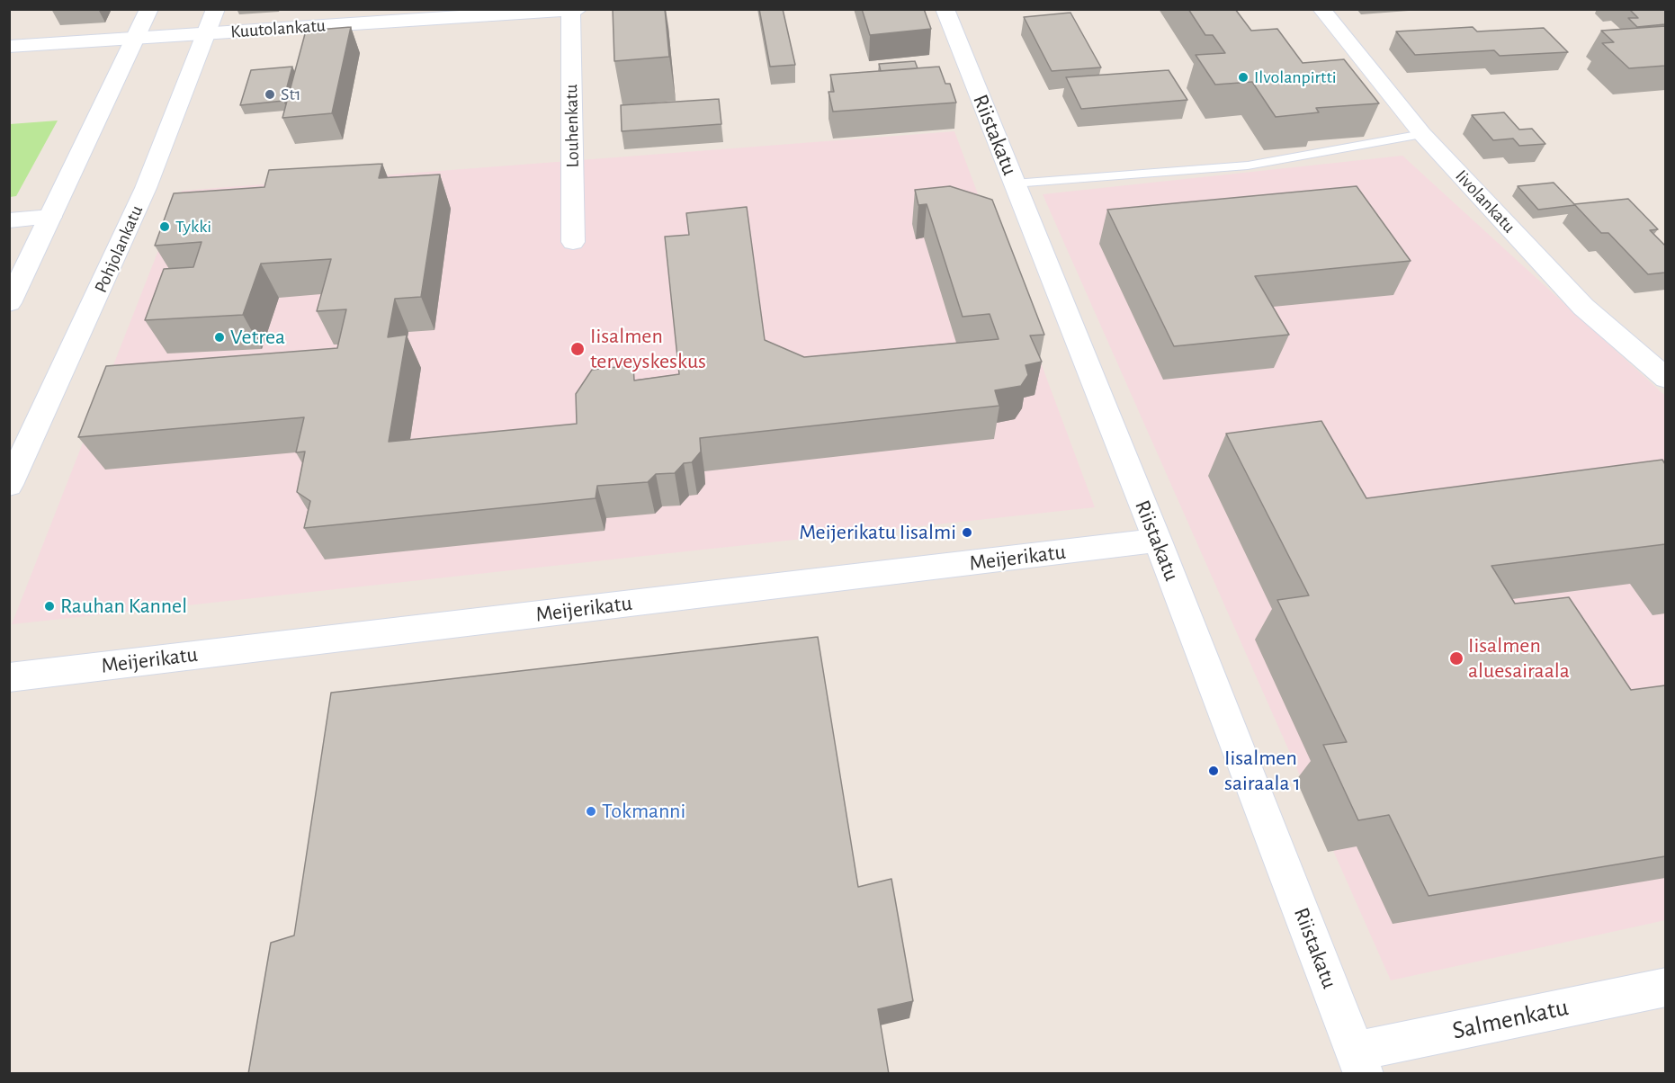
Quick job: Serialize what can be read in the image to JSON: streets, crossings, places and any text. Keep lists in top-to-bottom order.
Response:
{
  "streets": {
    "street": [
      "Kuutolankatu",
      "Louhenkatu",
      "Riistakatu",
      "Iivolankatu",
      "Pohjolankatu",
      "Meijerikatu",
      "Salmenkatu"
    ]
  },
  "crossings": [
    ["Kuutolankatu", "Louhenkatu"],
    ["Kuutolankatu", "Pohjolankatu"],
    ["Riistakatu", "Meijerikatu"],
    ["Riistakatu", "Salmenkatu"]
  ],
  "places": [
    "Ilvolanpirtti",
    "St1",
    "Tykki",
    "Vetrea",
    "Iisalmen terveyskeskus",
    "Meijerikatu Iisalmi",
    "Rauhan Kannel",
    "Iisalmen aluesairaala",
    "Iisalmen sairaala 1",
    "Tokmanni"
  ]
}
